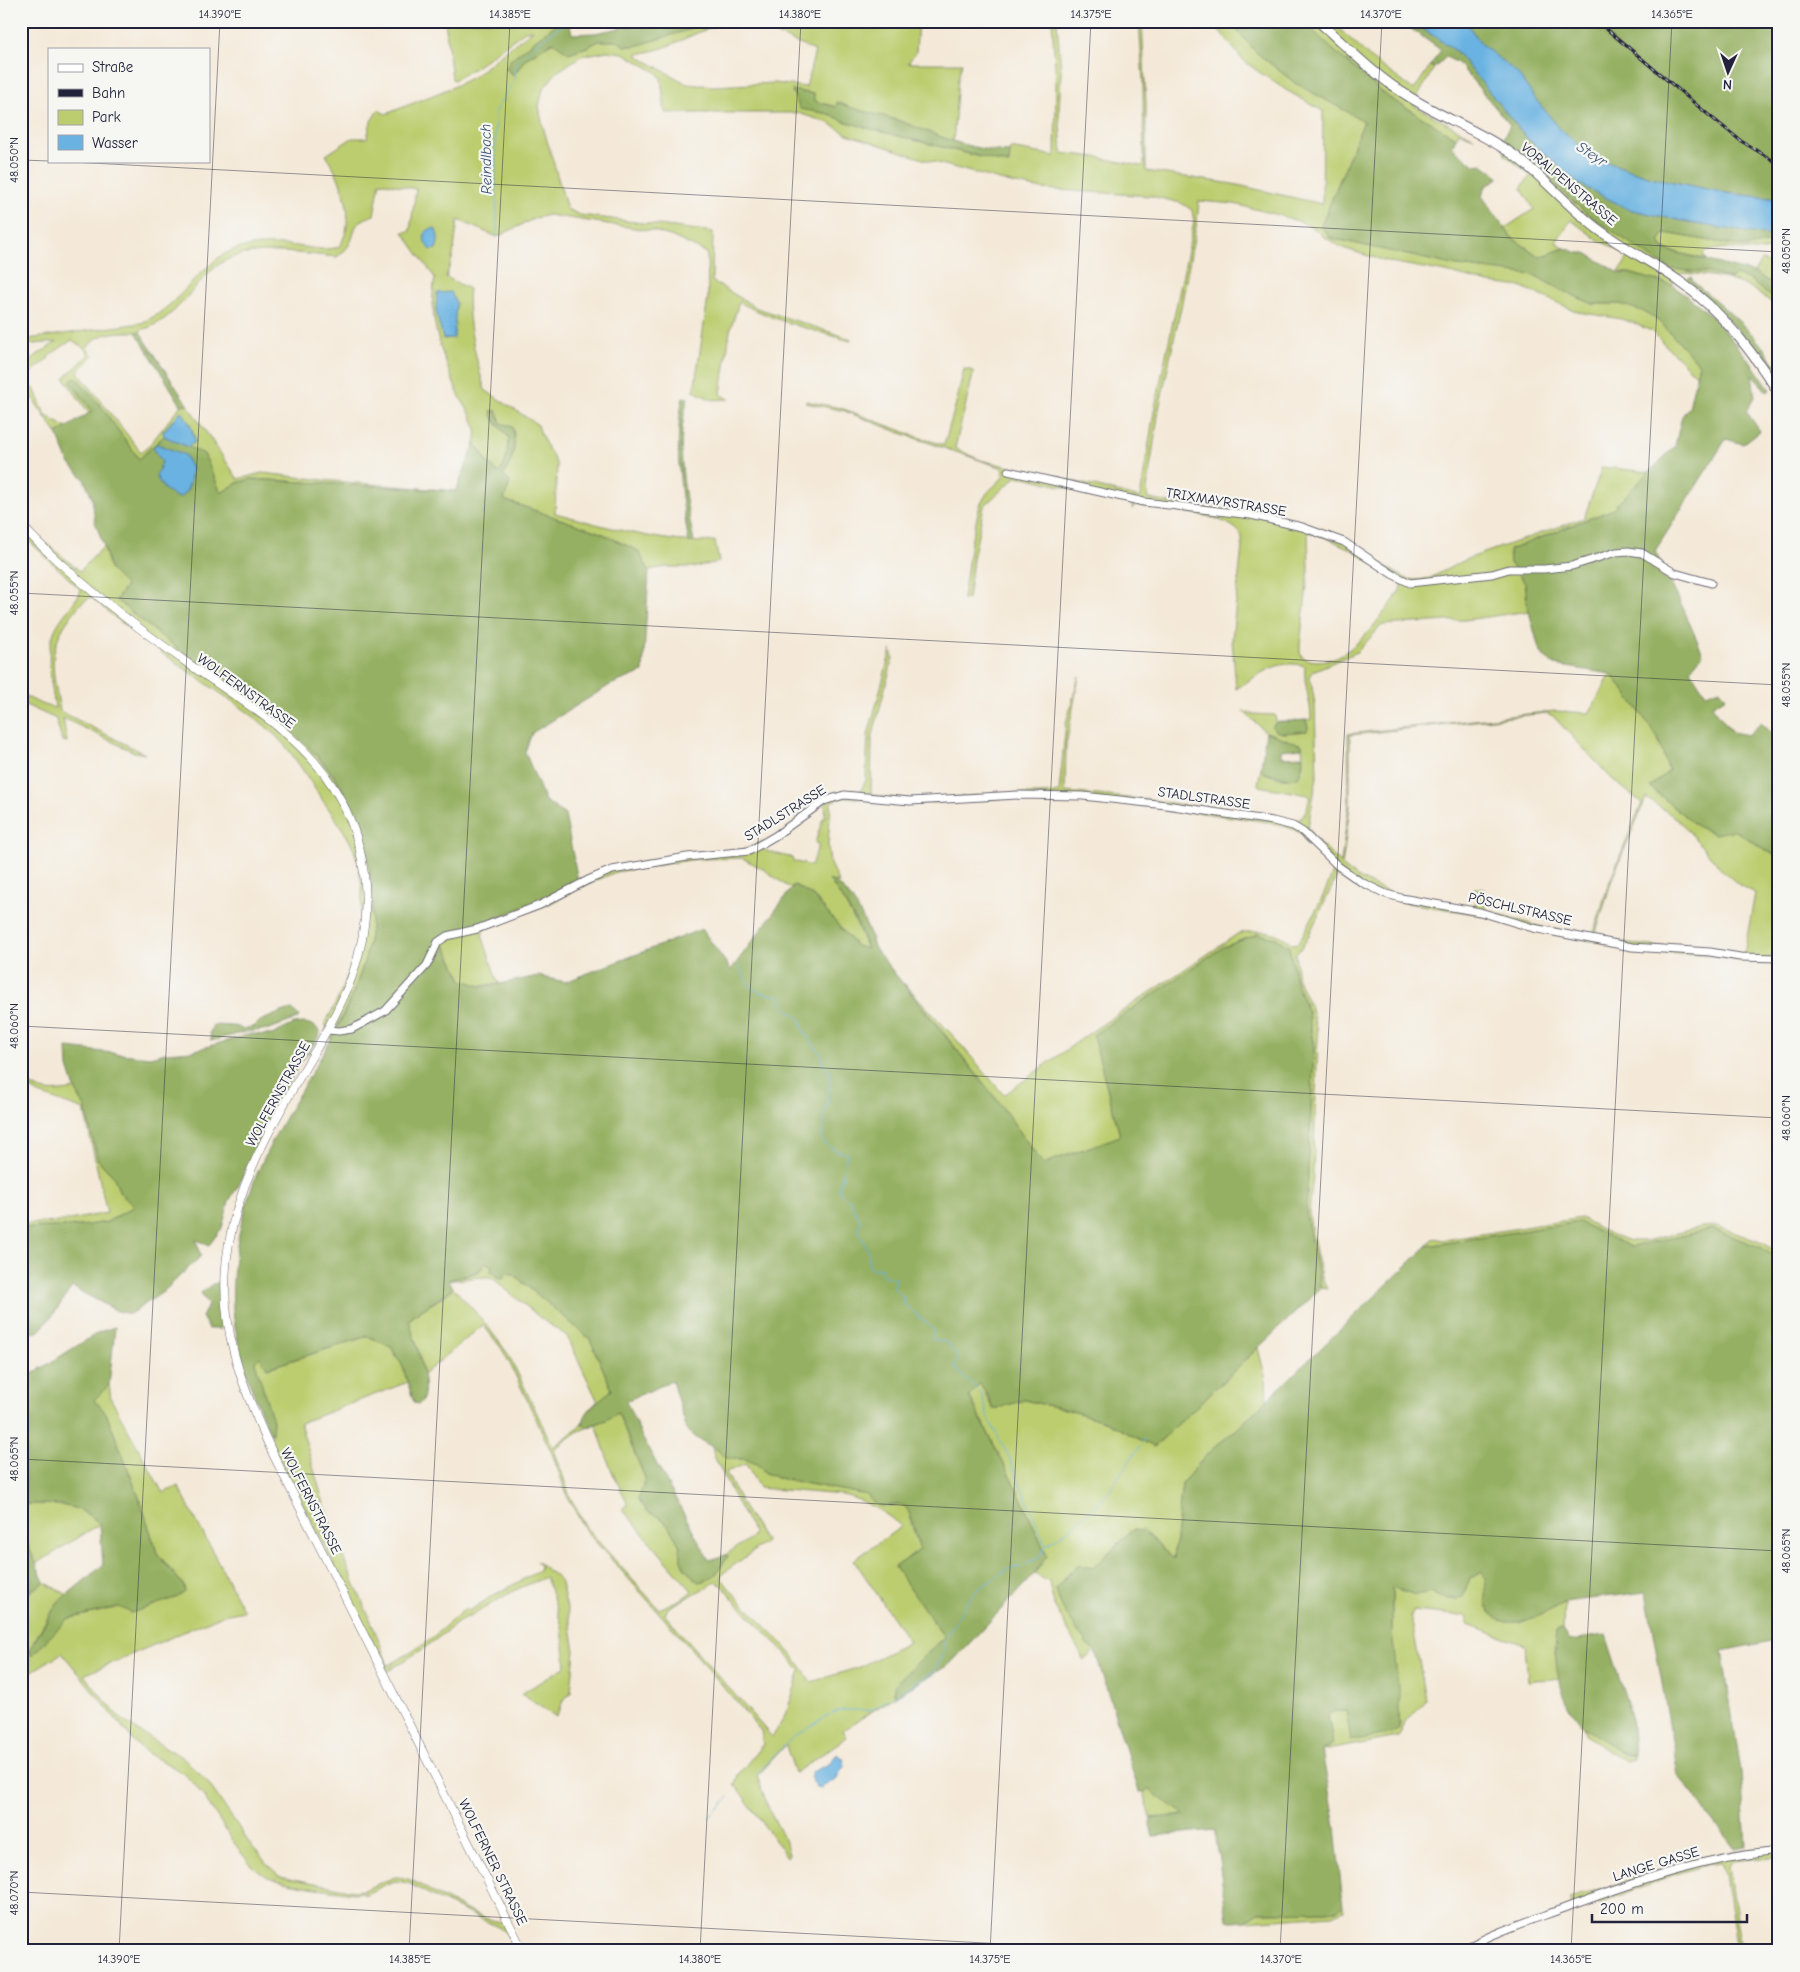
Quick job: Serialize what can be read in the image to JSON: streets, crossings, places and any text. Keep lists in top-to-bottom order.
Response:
{
  "streets": {
    "main road": ["VORALPENSTRASSE", "WOLFERNSTRASSE", "WOLFERNER STRASSE"],
    "street": [
      "TRIXMAYRSTRASSE",
      "STADLSTRASSE",
      "PÖSCHLSTRASSE",
      "LANGE GASSE"
    ]
  },
  "crossings": [
    ["WOLFERNSTRASSE", "STADLSTRASSE"],
    ["WOLFERNSTRASSE", "WOLFERNER STRASSE"],
    ["STADLSTRASSE", "PÖSCHLSTRASSE"]
  ],
  "water": ["Steyr", "Reindlbach"],
  "legend": [
    "Straße",
    "Bahn",
    "Park",
    "Wasser"
  ],
  "scale_bar": "200 m",
  "north": "bottom",
  "coordinates": [
    "14.390°E",
    "14.385°E",
    "14.380°E",
    "14.375°E",
    "14.370°E",
    "14.365°E",
    "48.050°N",
    "48.055°N",
    "48.060°N",
    "48.065°N",
    "48.070°N"
  ]
}
